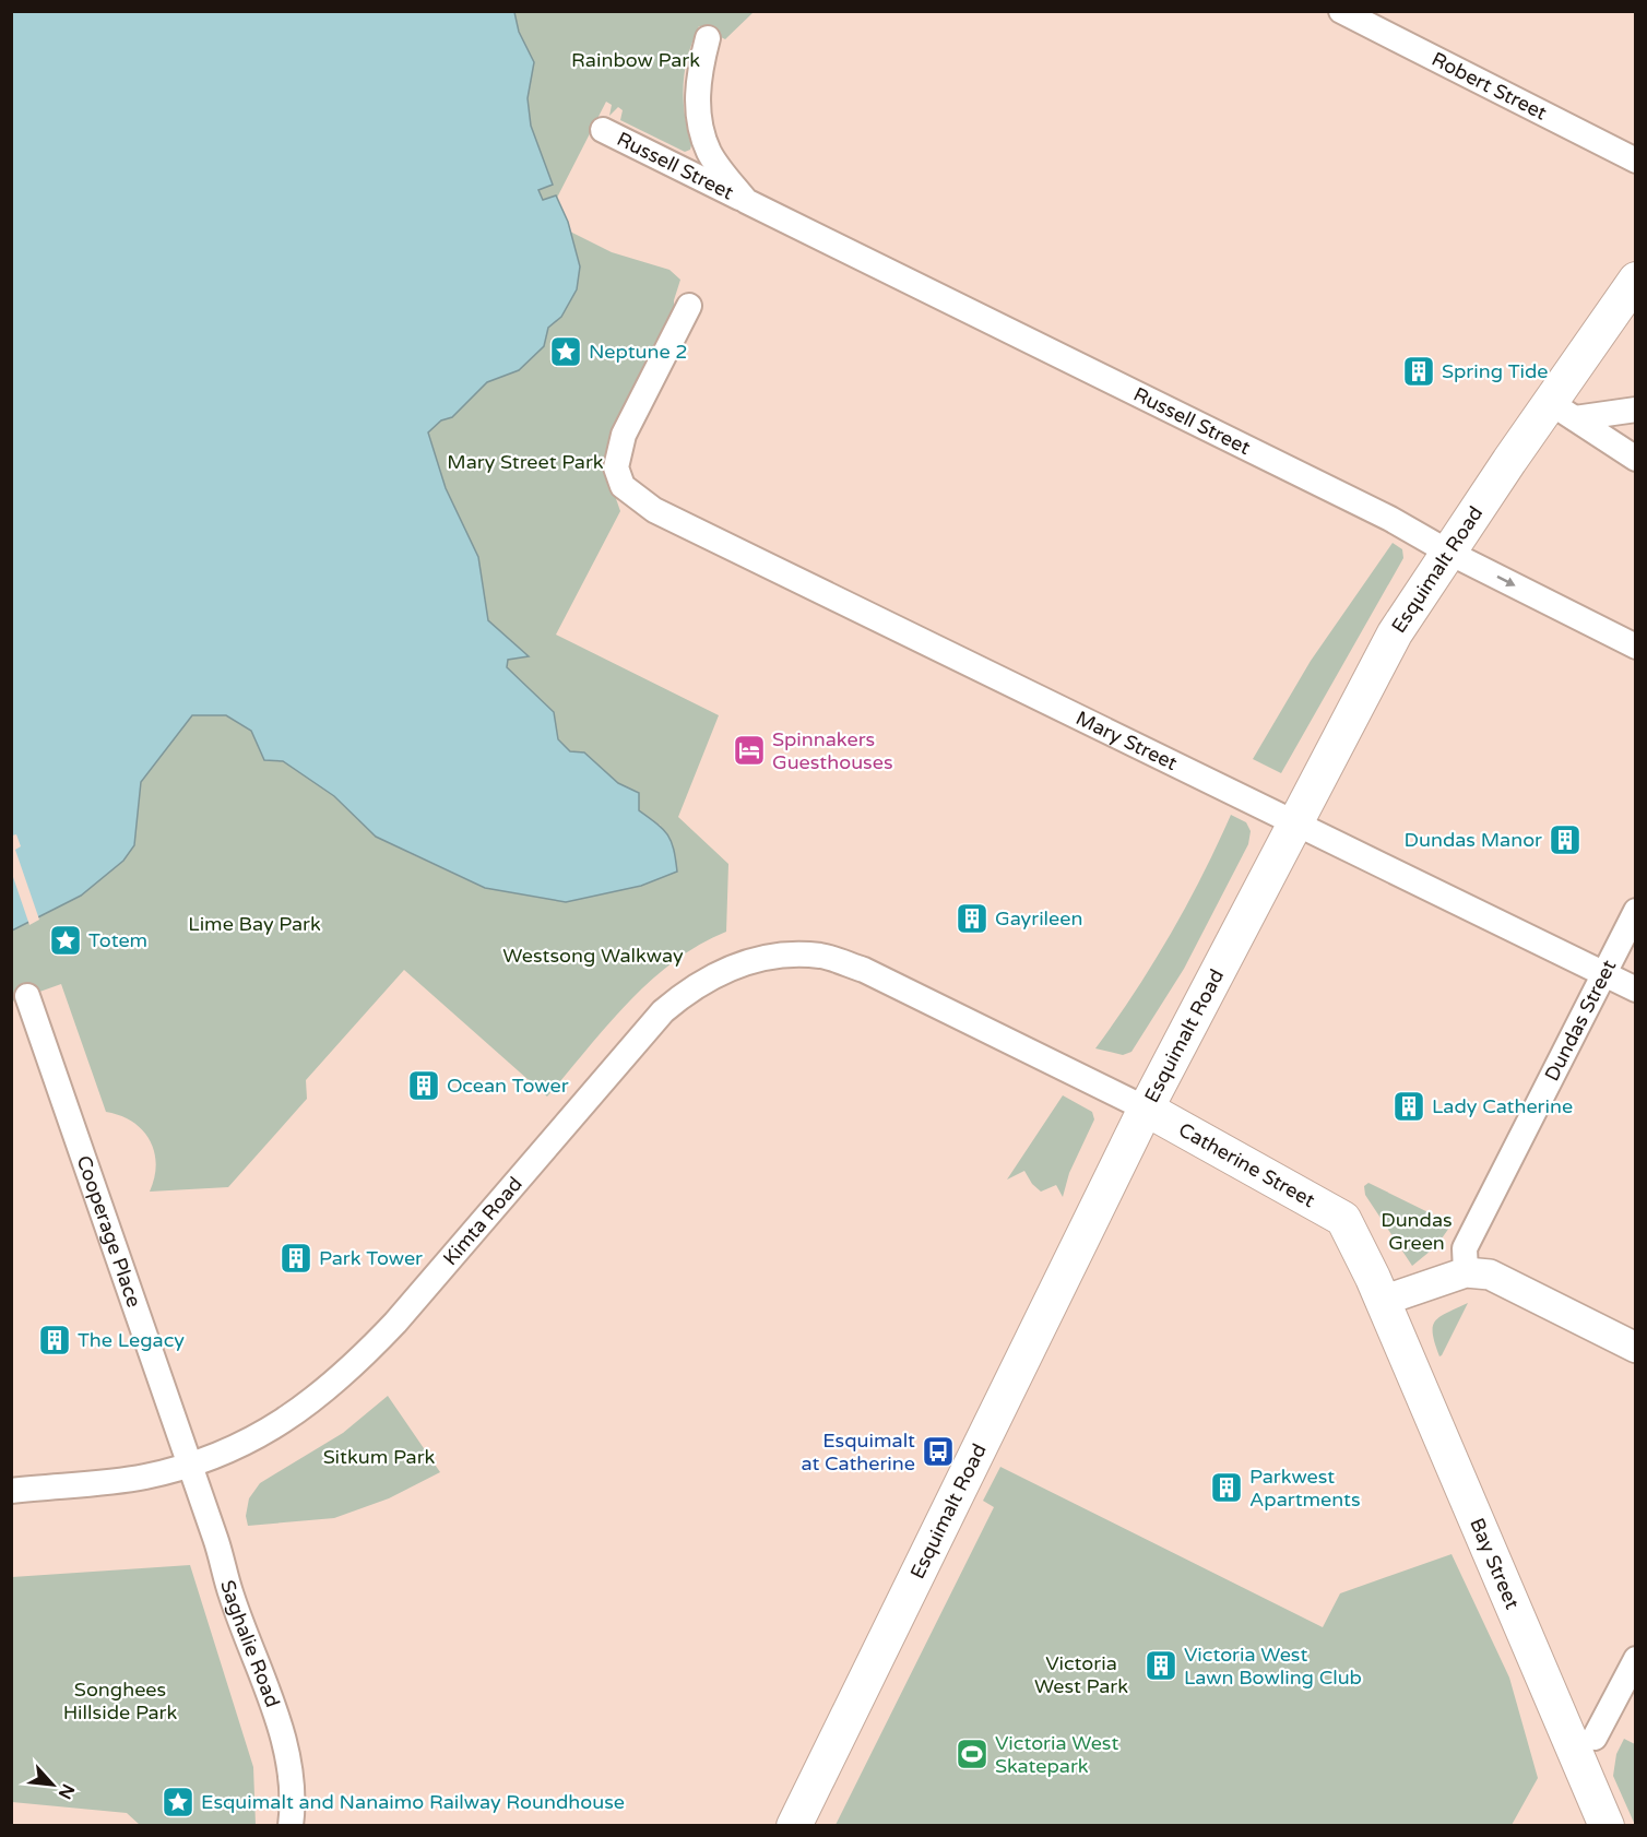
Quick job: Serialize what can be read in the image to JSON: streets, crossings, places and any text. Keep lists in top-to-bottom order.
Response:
{
  "streets": {
    "main road": ["Esquimalt Road", "Catherine Street", "Bay Street"],
    "street": [
      "Robert Street",
      "Russell Street",
      "Mary Street",
      "Dundas Street",
      "Kimta Road",
      "Cooperage Place",
      "Saghalie Road"
    ]
  },
  "crossings": [
    ["Russell Street", "Esquimalt Road"],
    ["Esquimalt Road", "Mary Street"],
    ["Esquimalt Road", "Catherine Street"],
    ["Mary Street", "Dundas Street"],
    ["Catherine Street", "Kimta Road"],
    ["Catherine Street", "Bay Street"],
    ["Kimta Road", "Cooperage Place"],
    ["Kimta Road", "Saghalie Road"],
    ["Cooperage Place", "Saghalie Road"]
  ],
  "parks": [
    "Rainbow Park",
    "Mary Street Park",
    "Lime Bay Park",
    "Westsong Walkway",
    "Dundas Green",
    "Sitkum Park",
    "Victoria West Park",
    "Songhees Hillside Park"
  ],
  "places": {
    "place": ["Neptune 2", "Totem", "Esquimalt and Nanaimo Railway Roundhouse"],
    "building": [
      "Spring Tide",
      "Dundas Manor",
      "Gayrileen",
      "Ocean Tower",
      "Lady Catherine",
      "Park Tower",
      "The Legacy",
      "Parkwest Apartments",
      "Victoria West Lawn Bowling Club"
    ],
    "hotel": ["Spinnakers Guesthouses"],
    "bus stop": ["Esquimalt at Catherine"],
    "sports": ["Victoria West Skatepark"]
  },
  "north": "bottom right"
}
